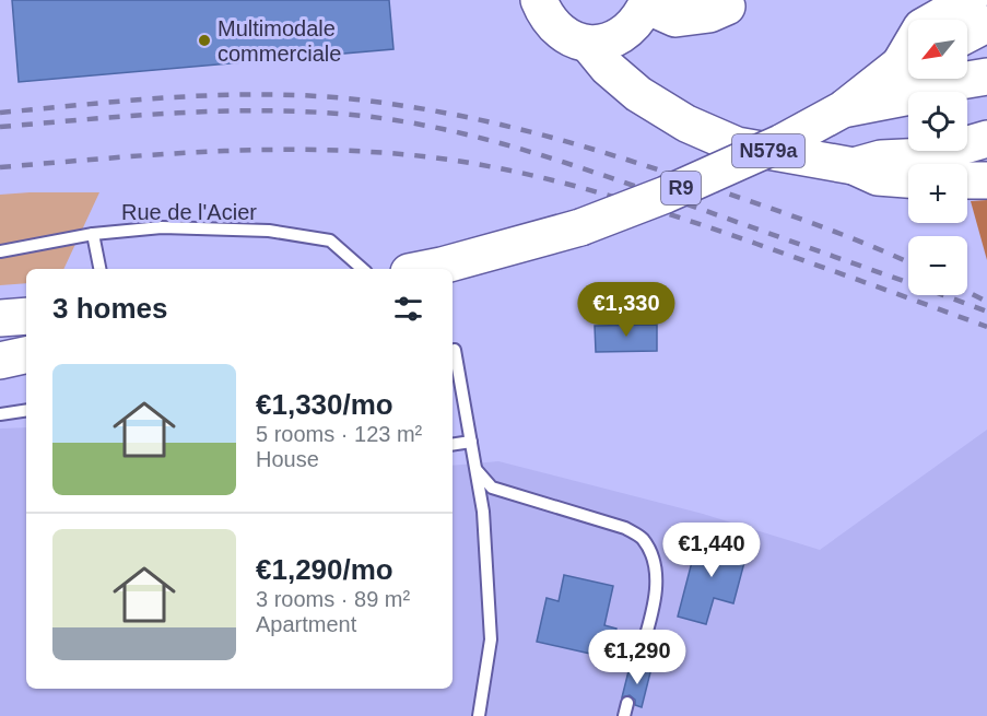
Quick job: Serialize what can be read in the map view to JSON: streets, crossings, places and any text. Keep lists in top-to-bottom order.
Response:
{
  "streets": {
    "main road": ["N579a", "R9"],
    "lane": ["Rue de l'Acier"]
  },
  "places": ["Multimodale commerciale"],
  "north": "bottom left",
  "page": {
    "map_buttons": ["+", "−"],
    "heading": "3 homes",
    "price": ["€1,330", "€1,440", "€1,290"],
    "list": [
      {
        "name": "€1,330/mo",
        "note": "5 rooms · 123 m² · House"
      },
      {
        "name": "€1,290/mo",
        "note": "3 rooms · 89 m² · Apartment"
      }
    ]
  }
}
